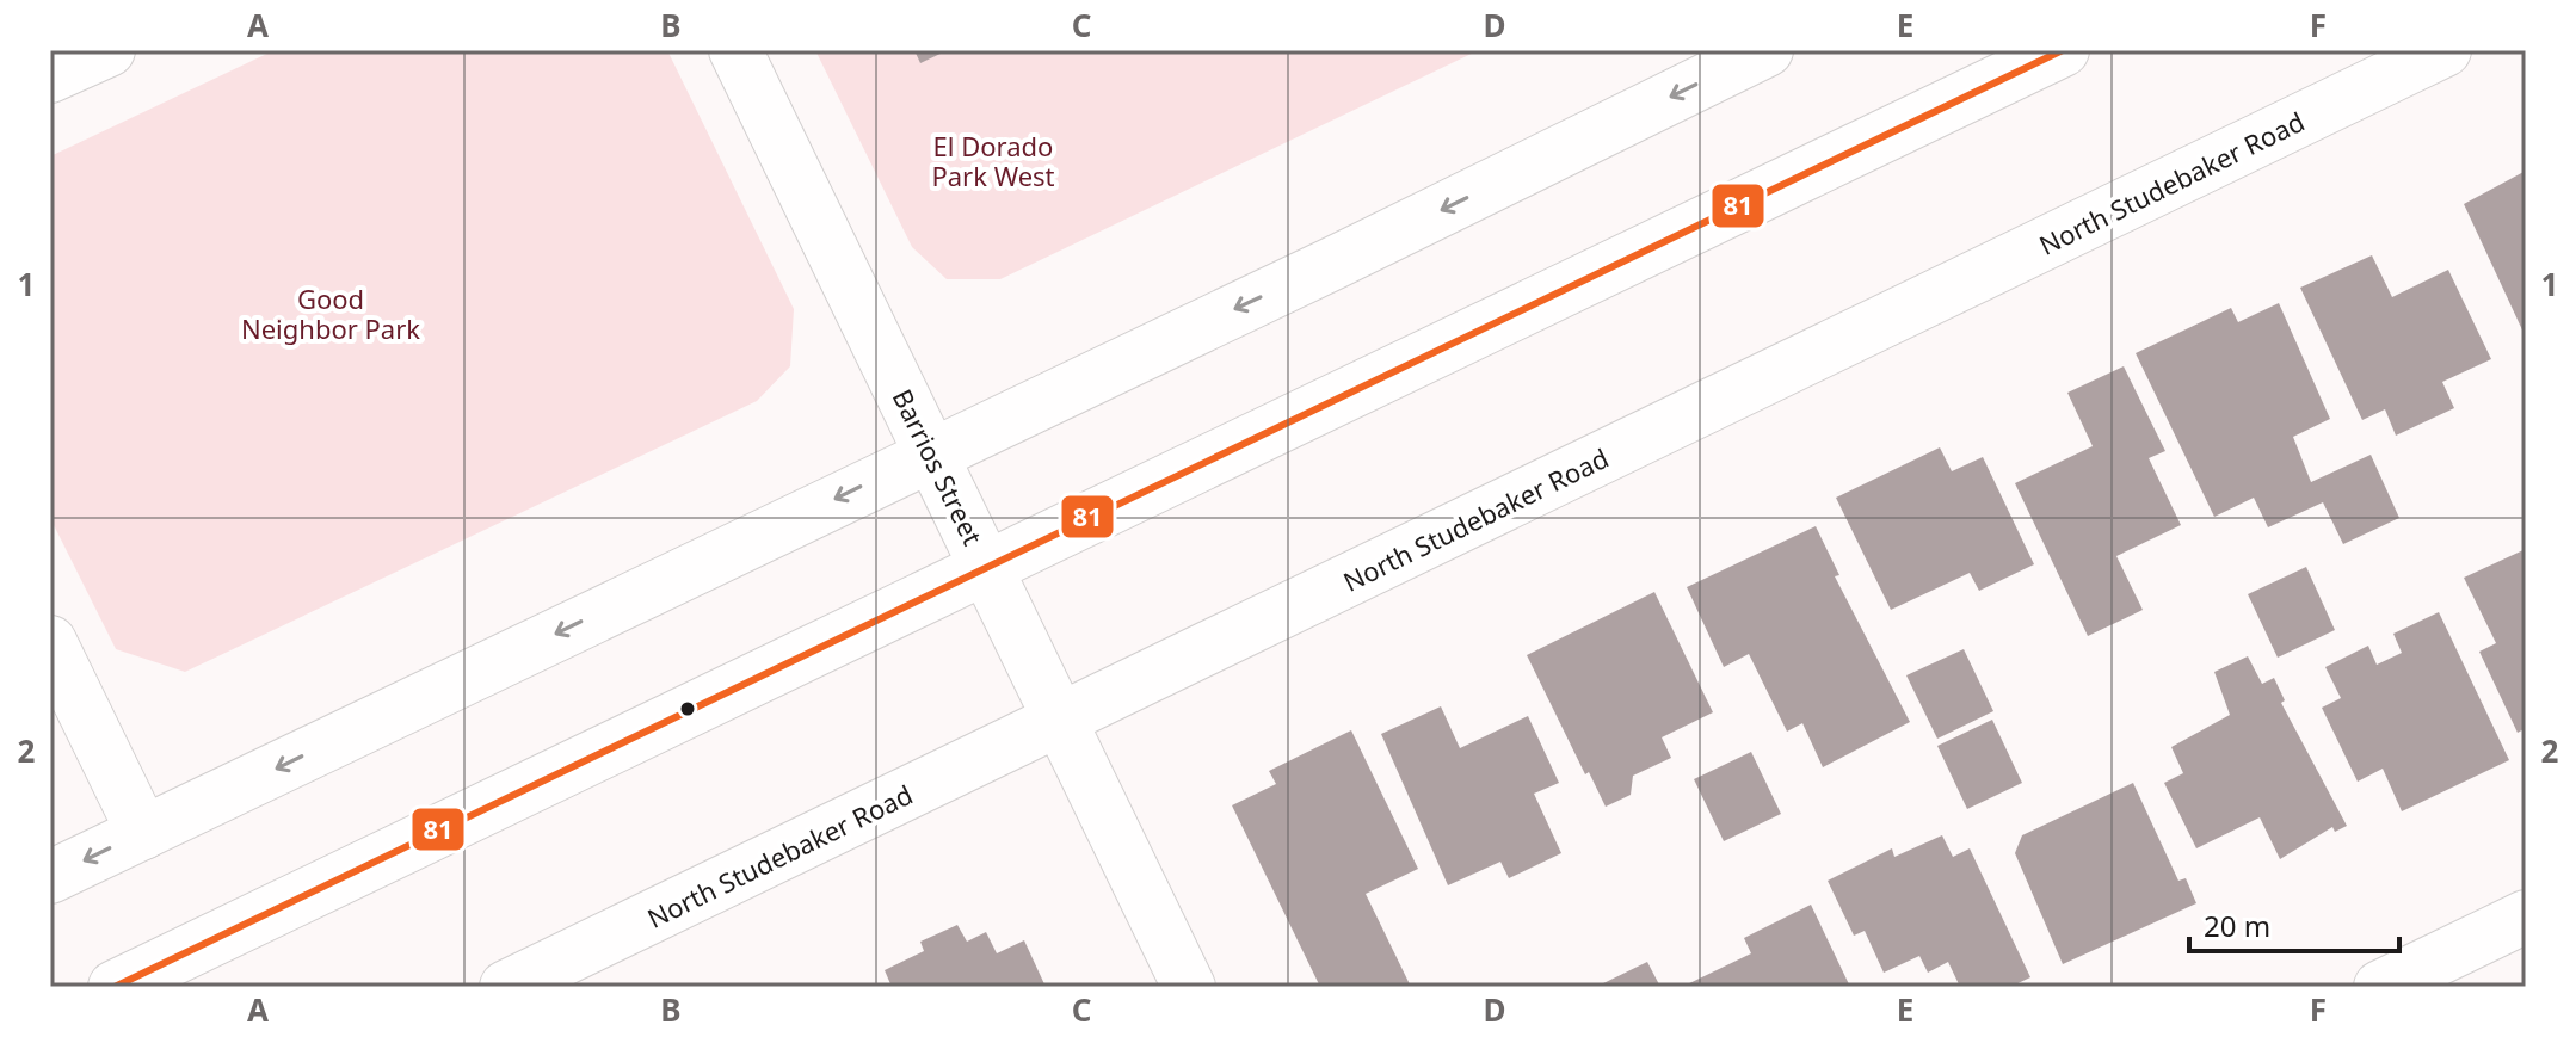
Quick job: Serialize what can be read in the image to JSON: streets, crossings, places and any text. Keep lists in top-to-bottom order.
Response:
{
  "streets": {
    "main road": ["North Studebaker Road", "Barrios Street"]
  },
  "crossings": [
    ["North Studebaker Road", "Barrios Street"]
  ],
  "parks": ["El Dorado Park West", "Good Neighbor Park"],
  "lines": ["transit line 81"],
  "scale_bar": "20 m",
  "grid": {
    "columns": [
      "A",
      "B",
      "C",
      "D",
      "E",
      "F"
    ],
    "rows": ["1", "2"]
  }
}
